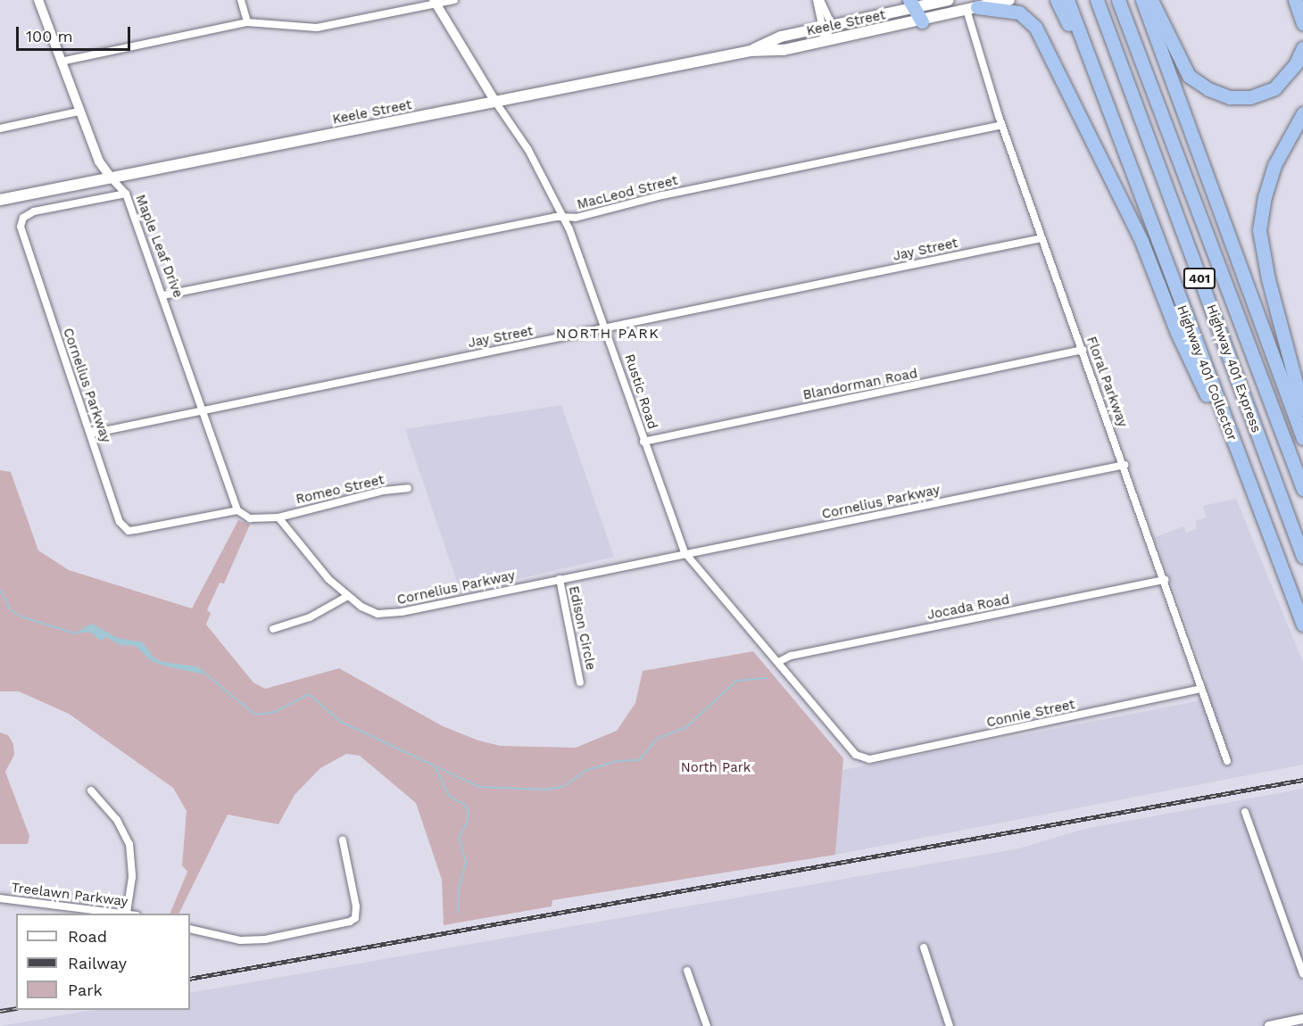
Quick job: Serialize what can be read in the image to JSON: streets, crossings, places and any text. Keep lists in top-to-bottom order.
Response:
{
  "streets": {
    "highway": ["401", "Highway 401 Express", "Highway 401 Collector"],
    "main road": ["Keele Street"],
    "street": [
      "MacLeod Street",
      "Maple Leaf Drive",
      "Jay Street",
      "Floral Parkway",
      "Blandorman Road",
      "Cornelius Parkway",
      "Rustic Road",
      "Romeo Street",
      "Jocada Road",
      "Edison Circle",
      "Connie Street",
      "Treelawn Parkway"
    ]
  },
  "crossings": [
    ["Keele Street", "Maple Leaf Drive"],
    ["Keele Street", "Floral Parkway"],
    ["Keele Street", "Rustic Road"],
    ["MacLeod Street", "Maple Leaf Drive"],
    ["MacLeod Street", "Floral Parkway"],
    ["MacLeod Street", "Rustic Road"],
    ["Maple Leaf Drive", "Jay Street"],
    ["Maple Leaf Drive", "Cornelius Parkway"],
    ["Jay Street", "Floral Parkway"],
    ["Jay Street", "Cornelius Parkway"],
    ["Jay Street", "Rustic Road"],
    ["Floral Parkway", "Blandorman Road"],
    ["Floral Parkway", "Cornelius Parkway"],
    ["Floral Parkway", "Jocada Road"],
    ["Floral Parkway", "Connie Street"],
    ["Blandorman Road", "Rustic Road"],
    ["Cornelius Parkway", "Rustic Road"],
    ["Cornelius Parkway", "Romeo Street"],
    ["Cornelius Parkway", "Edison Circle"],
    ["Rustic Road", "Jocada Road"],
    ["Rustic Road", "Connie Street"]
  ],
  "districts": ["NORTH PARK"],
  "parks": ["North Park"],
  "legend": ["Road", "Railway", "Park"],
  "scale_bar": "100 m"
}
